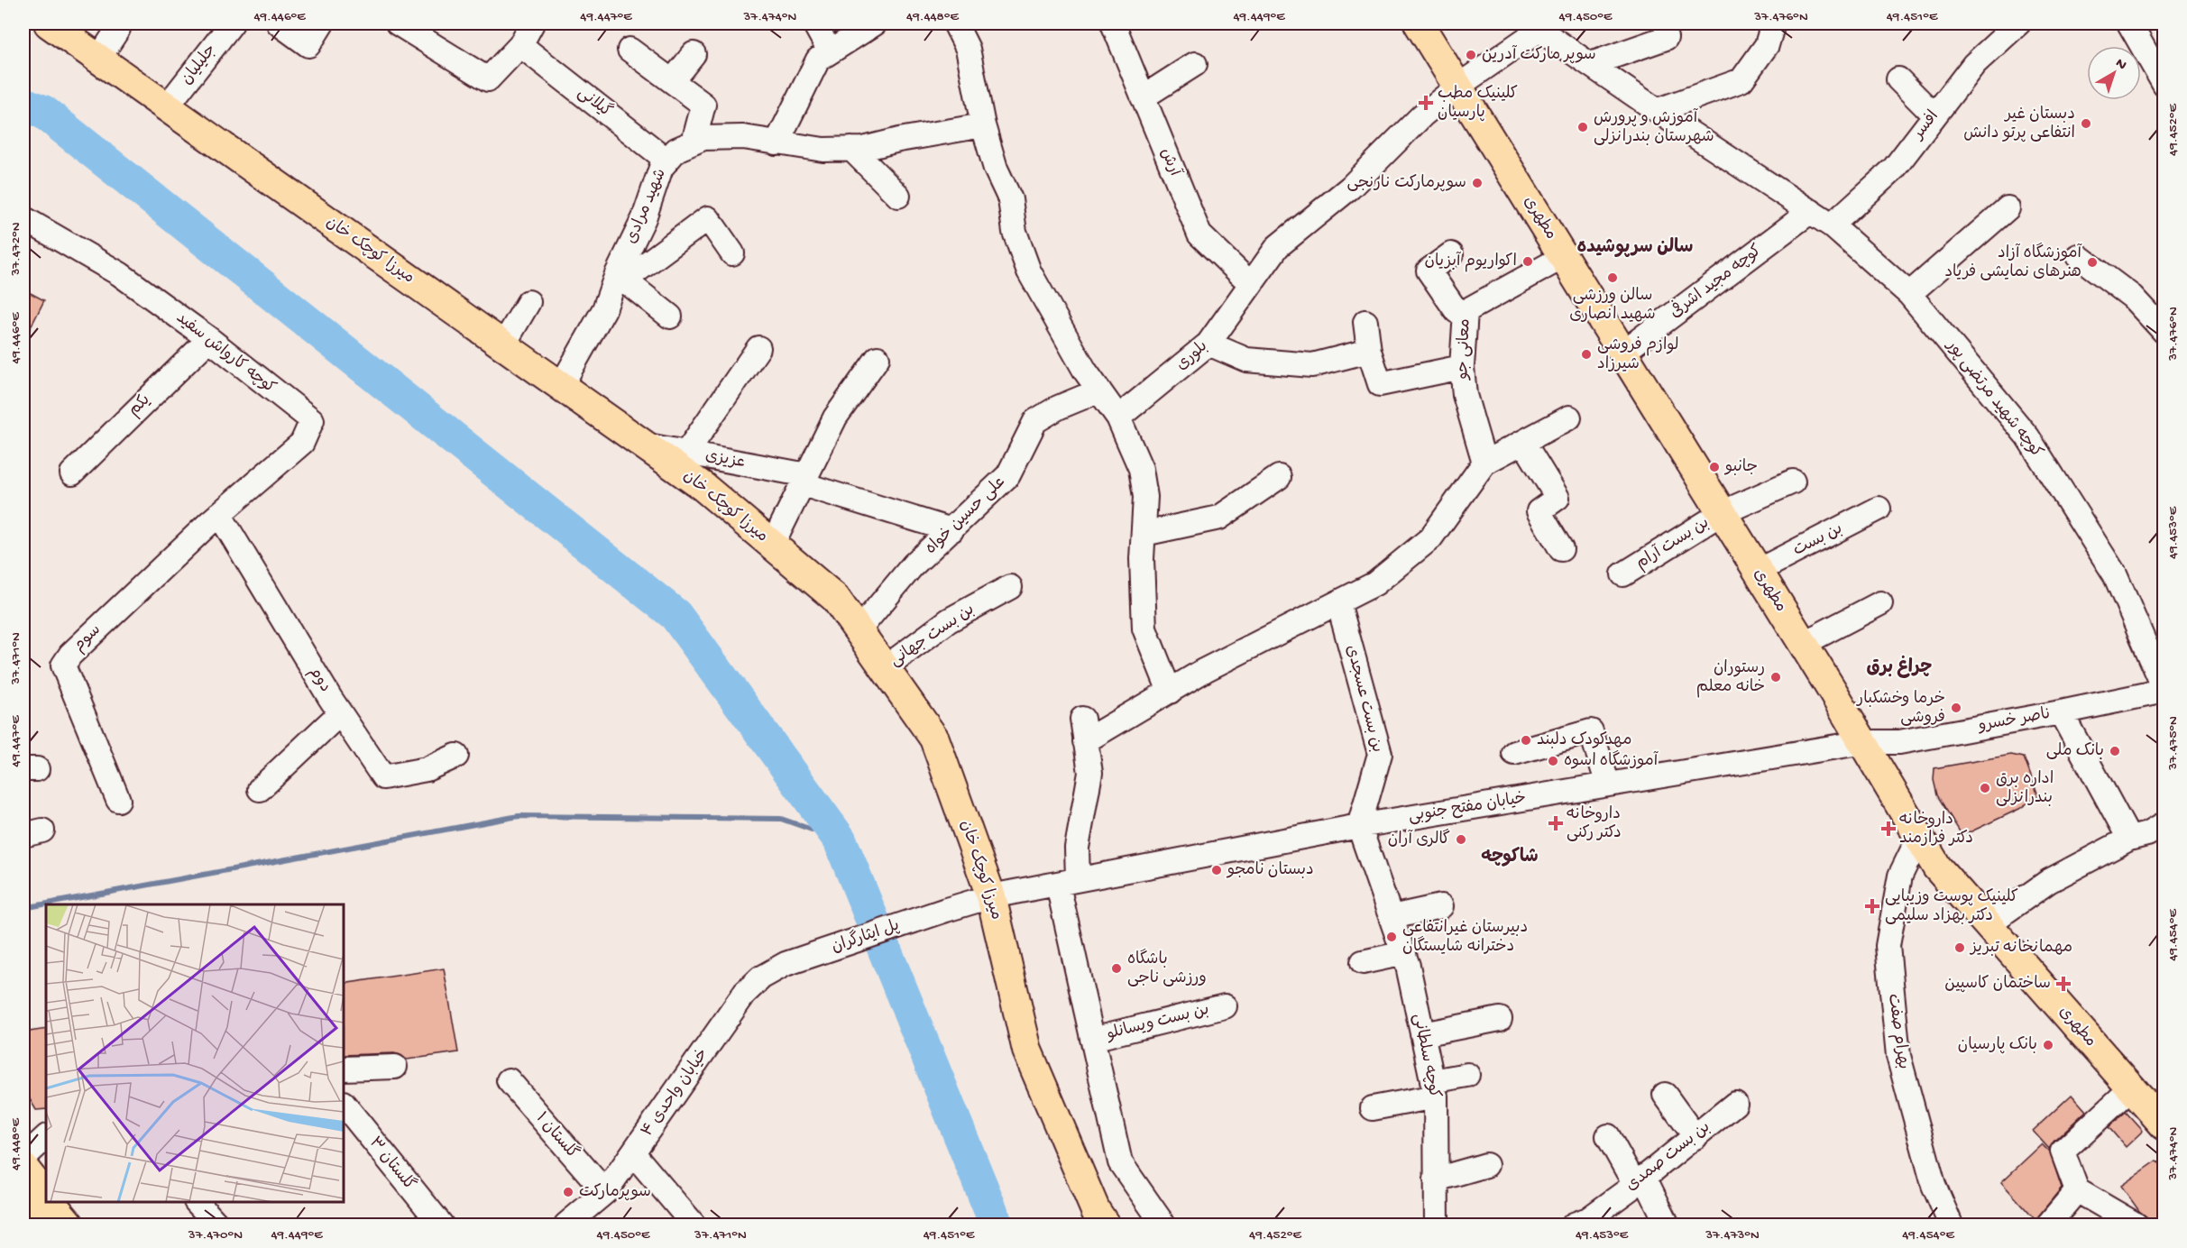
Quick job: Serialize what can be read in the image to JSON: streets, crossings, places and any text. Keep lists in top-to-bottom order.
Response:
{
  "streets": {
    "main road": ["مطهری", "میرزا کوچک خان"],
    "street": [
      "جلیلیان",
      "گیلانی",
      "افسر",
      "آرش",
      "شهید مرادی",
      "کوچه مجید اشرفی",
      "معانی جو",
      "کوچه کارواش سفید",
      "بلوری",
      "کوچه شهید مرتضی پور",
      "یکم",
      "عزیزی",
      "علی حسین خواه",
      "بن بست",
      "بن بست آرام",
      "بن بست جهانی",
      "سوم",
      "دوم",
      "بن بست عسجدی",
      "ناصر خسرو",
      "خیابان مفتح جنوبی",
      "پل ایثارگران",
      "بن بست ویسانلو",
      "بهرام صفت",
      "کوچه سلطانی",
      "خیابان واحدی ۴",
      "گلستان ۱",
      "بن بست صمدی",
      "گلستان ۳"
    ]
  },
  "crossings": [
    ["جلیلیان", "میرزا کوچک خان"],
    ["گیلانی", "شهید مرادی"],
    ["افسر", "کوچه شهید مرتضی پور"],
    ["آرش", "بلوری"],
    ["شهید مرادی", "میرزا کوچک خان"],
    ["مطهری", "کوچه مجید اشرفی"],
    ["مطهری", "معانی جو"],
    ["مطهری", "بلوری"],
    ["مطهری", "بن بست"],
    ["مطهری", "بن بست آرام"],
    ["مطهری", "ناصر خسرو"],
    ["مطهری", "خیابان مفتح جنوبی"],
    ["مطهری", "بهرام صفت"],
    ["میرزا کوچک خان", "عزیزی"],
    ["میرزا کوچک خان", "علی حسین خواه"],
    ["میرزا کوچک خان", "بن بست جهانی"],
    ["میرزا کوچک خان", "خیابان مفتح جنوبی"],
    ["کوچه مجید اشرفی", "کوچه شهید مرتضی پور"],
    ["کوچه کارواش سفید", "یکم"],
    ["کوچه کارواش سفید", "سوم"],
    ["کوچه کارواش سفید", "دوم"],
    ["بلوری", "کوچه شهید مرتضی پور"],
    ["کوچه شهید مرتضی پور", "ناصر خسرو"],
    ["عزیزی", "علی حسین خواه"],
    ["سوم", "دوم"],
    ["بن بست عسجدی", "خیابان مفتح جنوبی"],
    ["بن بست عسجدی", "کوچه سلطانی"],
    ["ناصر خسرو", "خیابان مفتح جنوبی"],
    ["خیابان مفتح جنوبی", "پل ایثارگران"],
    ["خیابان مفتح جنوبی", "کوچه سلطانی"],
    ["پل ایثارگران", "خیابان واحدی ۴"],
    ["خیابان واحدی ۴", "گلستان ۱"]
  ],
  "districts": ["سالن سرپوشیده", "چراغ برق", "شاکوچه"],
  "places": {
    "other": [
      "سوپر مارکت آدرین",
      "دبستان غیر انتفاعی پرتو دانش",
      "آموزش و پرورش شهرستان بندرانزلی",
      "سوپرمارکت نارنجی",
      "اکواریوم آبزیان",
      "آموزشگاه آزاد هنرهای نمایشی فریاد",
      "سالن ورزشی شهید انصاری",
      "لوازم فروشی شیرزاد",
      "جانبو",
      "رستوران خانه معلم",
      "خرما وخشکبار فروشی",
      "مهدکودک دلبند",
      "بانک ملی",
      "آموزشگاه اسوه",
      "اداره برق بندرانزلی",
      "گالری آران",
      "دبستان نامجو",
      "دبیرستان غیرانتفاعی دخترانه شایستگان",
      "مهمانخانه تبریز",
      "باشگاه ورزشی ناجی",
      "بانک پارسیان",
      "سوپرمارکت"
    ],
    "health": [
      "کلینیک مطب پارسیان",
      "داروخانه دکتر رکنی",
      "داروخانه دکتر فرازمند",
      "کلینیک پوست وزیبایی دکتر بهزاد سلیمی",
      "ساختمان کاسپین"
    ]
  },
  "north": "top right",
  "coordinates": [
    "49.446°E",
    "49.447°E",
    "37.474°N",
    "49.448°E",
    "49.449°E",
    "49.450°E",
    "37.476°N",
    "49.451°E",
    "49.452°E",
    "37.472°N",
    "49.453°E",
    "37.471°N",
    "37.475°N",
    "49.454°E",
    "37.470°N",
    "37.473°N"
  ]
}
